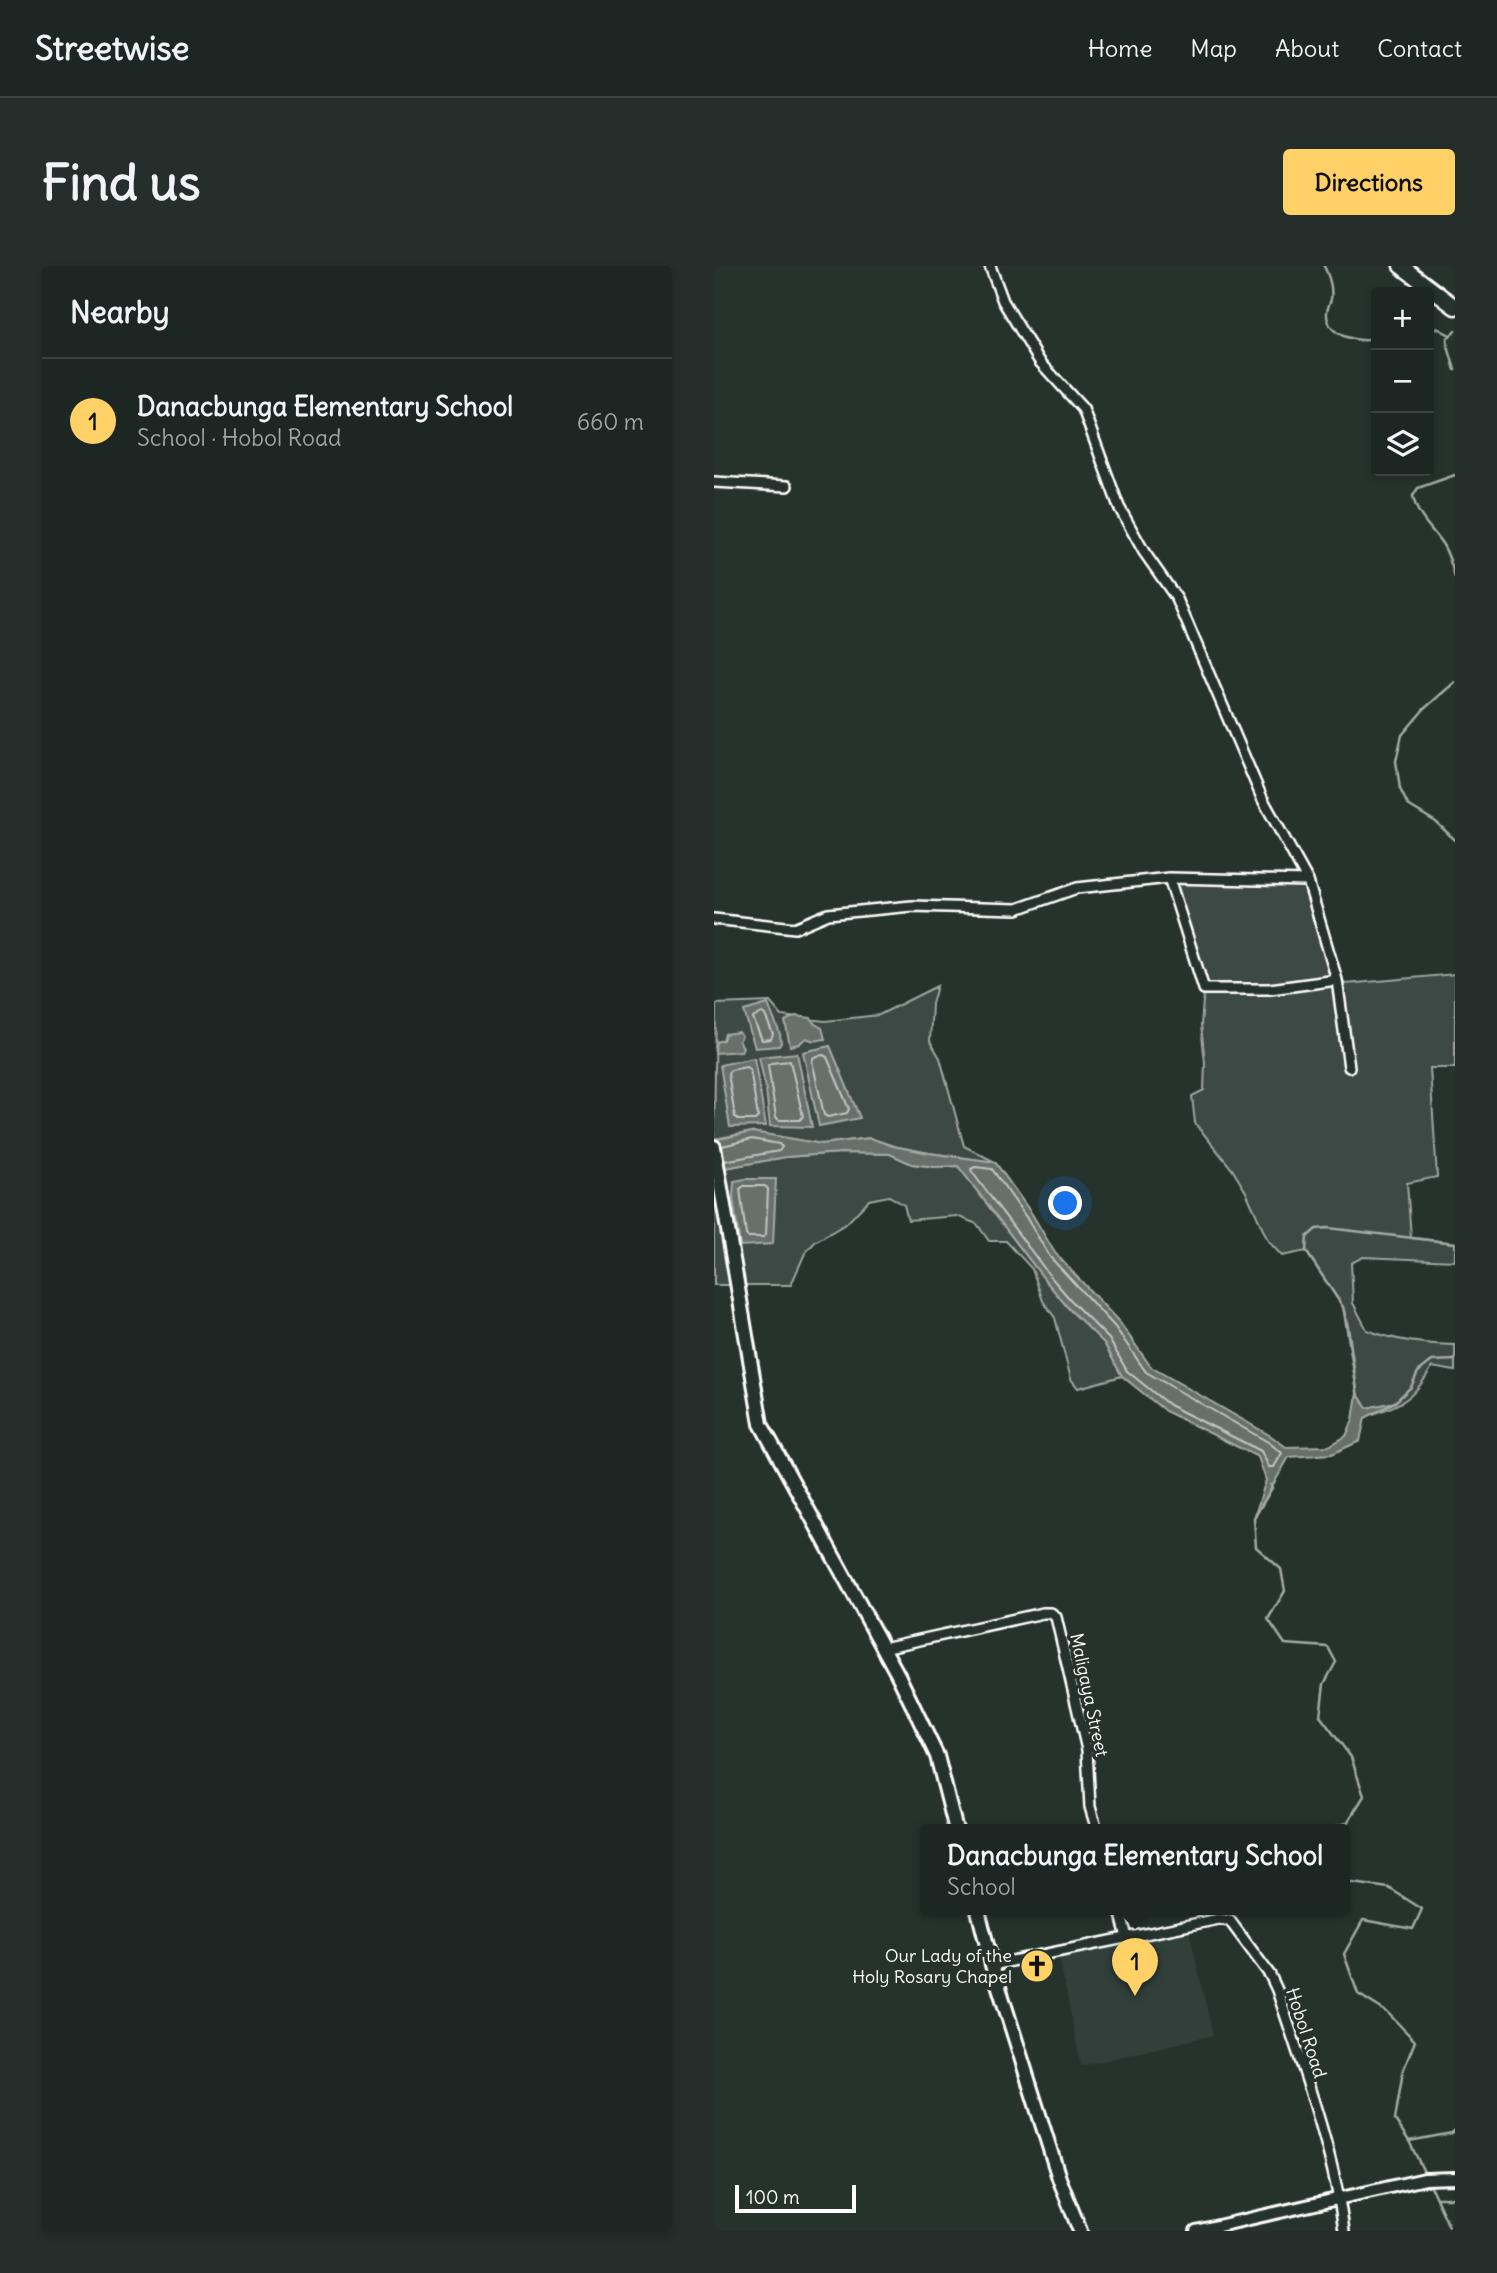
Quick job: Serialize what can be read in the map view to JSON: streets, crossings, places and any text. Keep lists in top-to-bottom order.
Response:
{
  "streets": {
    "street": ["Maligaya Street", "Hobol Road"]
  },
  "places": {
    "church": ["Our Lady of the Holy Rosary Chapel"]
  },
  "scale_bar": "100 m",
  "page": {
    "header": "Streetwise",
    "nav": [
      "Home",
      "Map",
      "About",
      "Contact"
    ],
    "buttons": "Directions",
    "title": "Find us",
    "heading": "Nearby",
    "map_buttons": ["+", "−"],
    "list": [
      {
        "mark": "1",
        "name": "Danacbunga Elementary School",
        "note": "School · Hobol Road",
        "value": "660 m"
      }
    ],
    "popup": ["Danacbunga Elementary School", "School"],
    "pins": "1",
    "scale": "100 m"
  }
}
